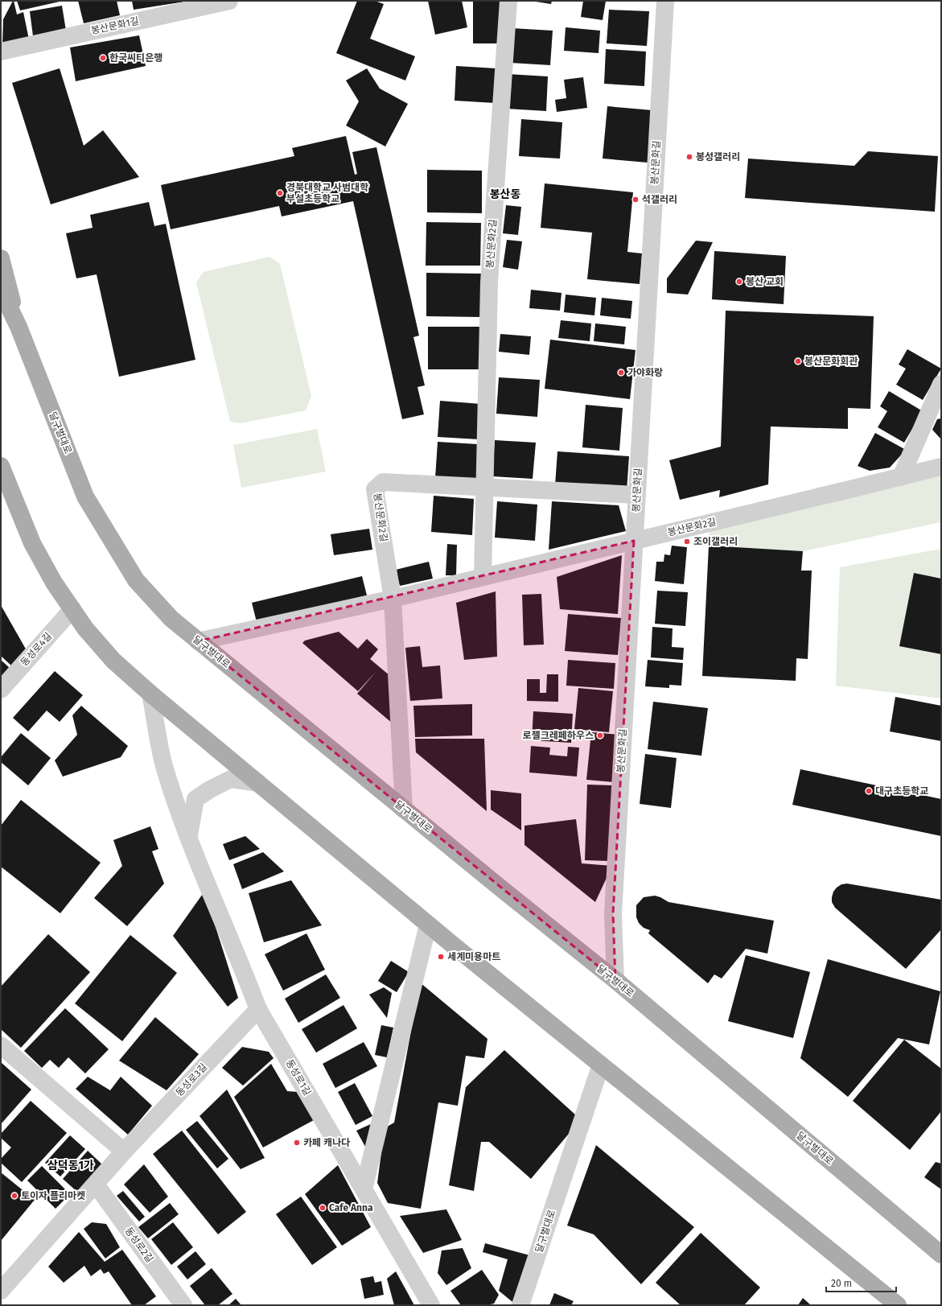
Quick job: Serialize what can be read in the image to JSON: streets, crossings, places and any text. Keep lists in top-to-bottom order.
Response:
{
  "streets": {
    "main road": ["달구벌대로"],
    "street": [
      "봉산문화1길",
      "봉산문화길",
      "봉산문화2길",
      "동성로4길",
      "동성로1길",
      "동성로3길",
      "동성로2길"
    ]
  },
  "crossings": [
    ["봉산문화길", "봉산문화2길"],
    ["봉산문화길", "달구벌대로"],
    ["봉산문화2길", "달구벌대로"],
    ["동성로1길", "동성로3길"],
    ["동성로3길", "동성로2길"]
  ],
  "districts": ["봉산동", "삼덕동1가"],
  "places": [
    "한국씨티은행",
    "봉성갤러리",
    "경북대학교 사범대학 부설초등학교",
    "석갤러리",
    "봉산 교회",
    "봉산문화회관",
    "가야화랑",
    "조이갤러리",
    "로젤크레페하우스",
    "대구초등학교",
    "세계미용마트",
    "카페 캐나다",
    "토이자 플리마켓",
    "Cafe Anna"
  ],
  "scale_bar": "20 m"
}
